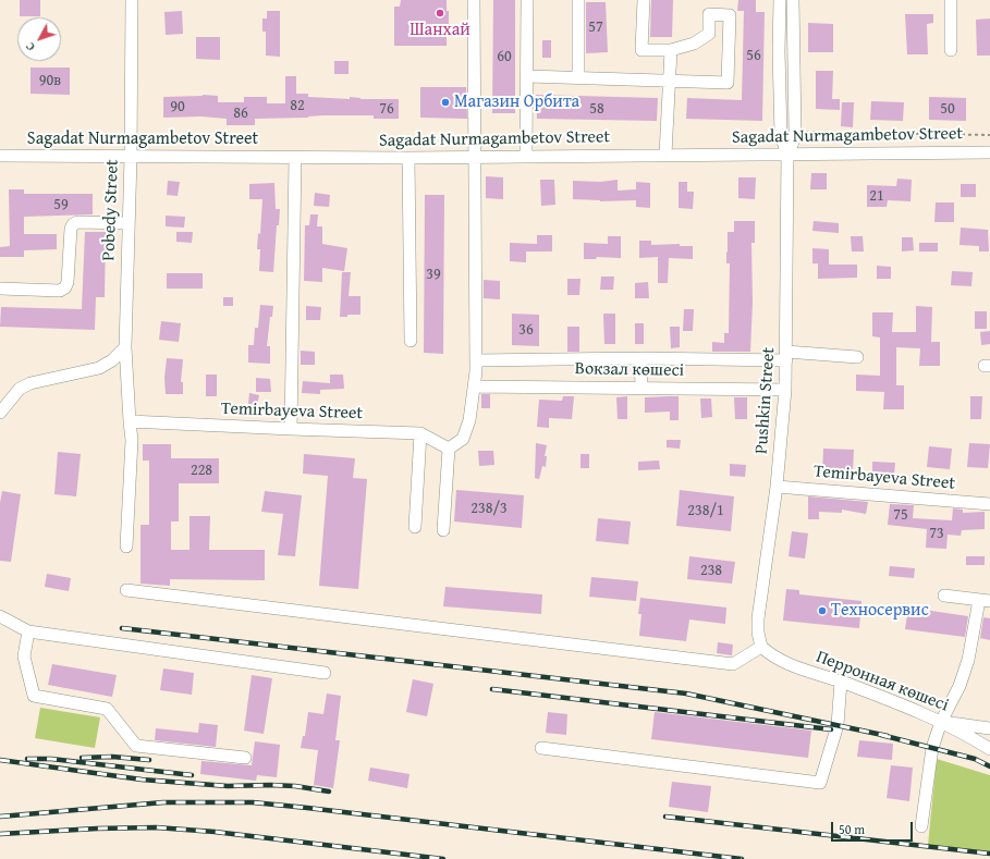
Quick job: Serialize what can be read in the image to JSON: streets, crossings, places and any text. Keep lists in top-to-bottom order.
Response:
{
  "streets": {
    "street": [
      "Sagadat Nurmagambetov Street",
      "Pobedy Street",
      "Вокзал көшесі",
      "Pushkin Street",
      "Temirbayeva Street",
      "Перронная көшесі"
    ]
  },
  "crossings": [
    ["Sagadat Nurmagambetov Street", "Pobedy Street"],
    ["Sagadat Nurmagambetov Street", "Pushkin Street"],
    ["Pobedy Street", "Temirbayeva Street"],
    ["Вокзал көшесі", "Pushkin Street"],
    ["Pushkin Street", "Temirbayeva Street"],
    ["Pushkin Street", "Перронная көшесі"]
  ],
  "places": ["Шанхай", "Магазин Орбита", "Техносервис"],
  "house_numbers": [
    "57",
    "56",
    "60",
    "90в",
    "82",
    "90",
    "76",
    "58",
    "50",
    "86",
    "21",
    "59",
    "39",
    "36",
    "228",
    "238/3",
    "238/1",
    "75",
    "73",
    "238"
  ],
  "scale_bar": "50 m",
  "north": "bottom left"
}
